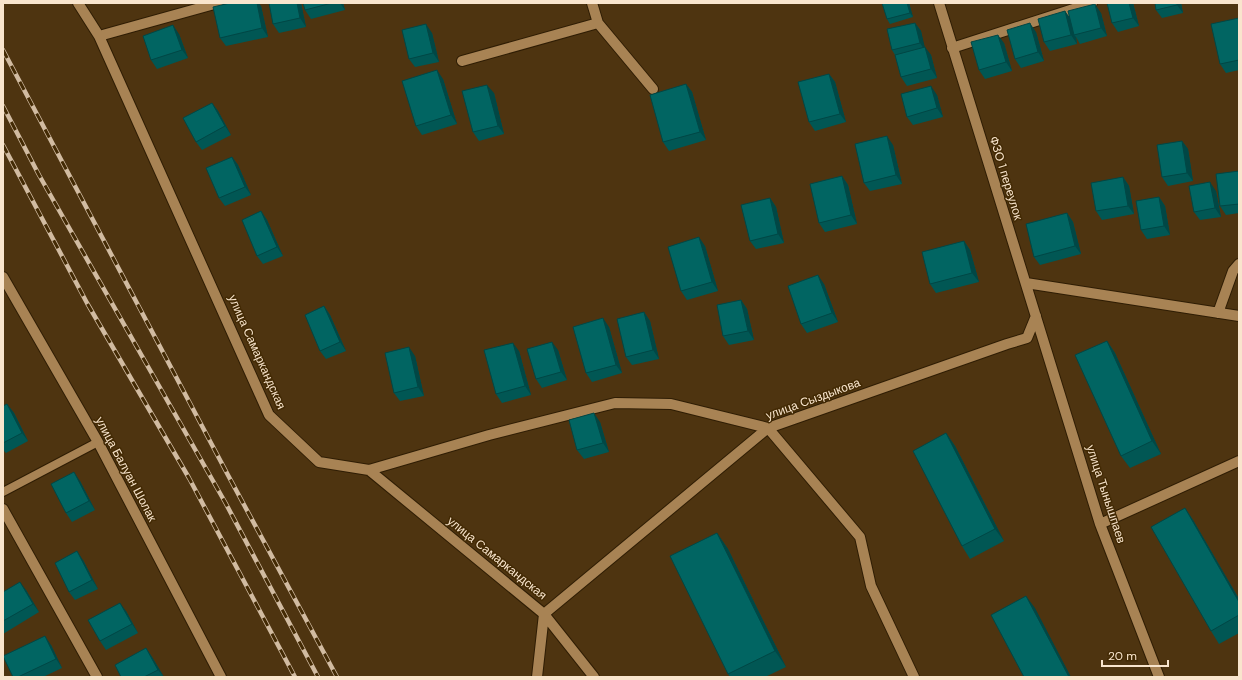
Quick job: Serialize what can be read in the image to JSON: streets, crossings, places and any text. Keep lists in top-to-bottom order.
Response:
{
  "streets": {
    "street": [
      "ФЗО 1 переулок",
      "улица Самаркандская",
      "улица Сыздыкова",
      "улица Балуан Шолак",
      "улица Тынышпаев"
    ]
  },
  "crossings": [
    ["ФЗО 1 переулок", "улица Сыздыкова"],
    ["ФЗО 1 переулок", "улица Тынышпаев"],
    ["улица Самаркандская", "улица Сыздыкова"],
    ["улица Сыздыкова", "улица Тынышпаев"]
  ],
  "scale_bar": "20 m"
}
